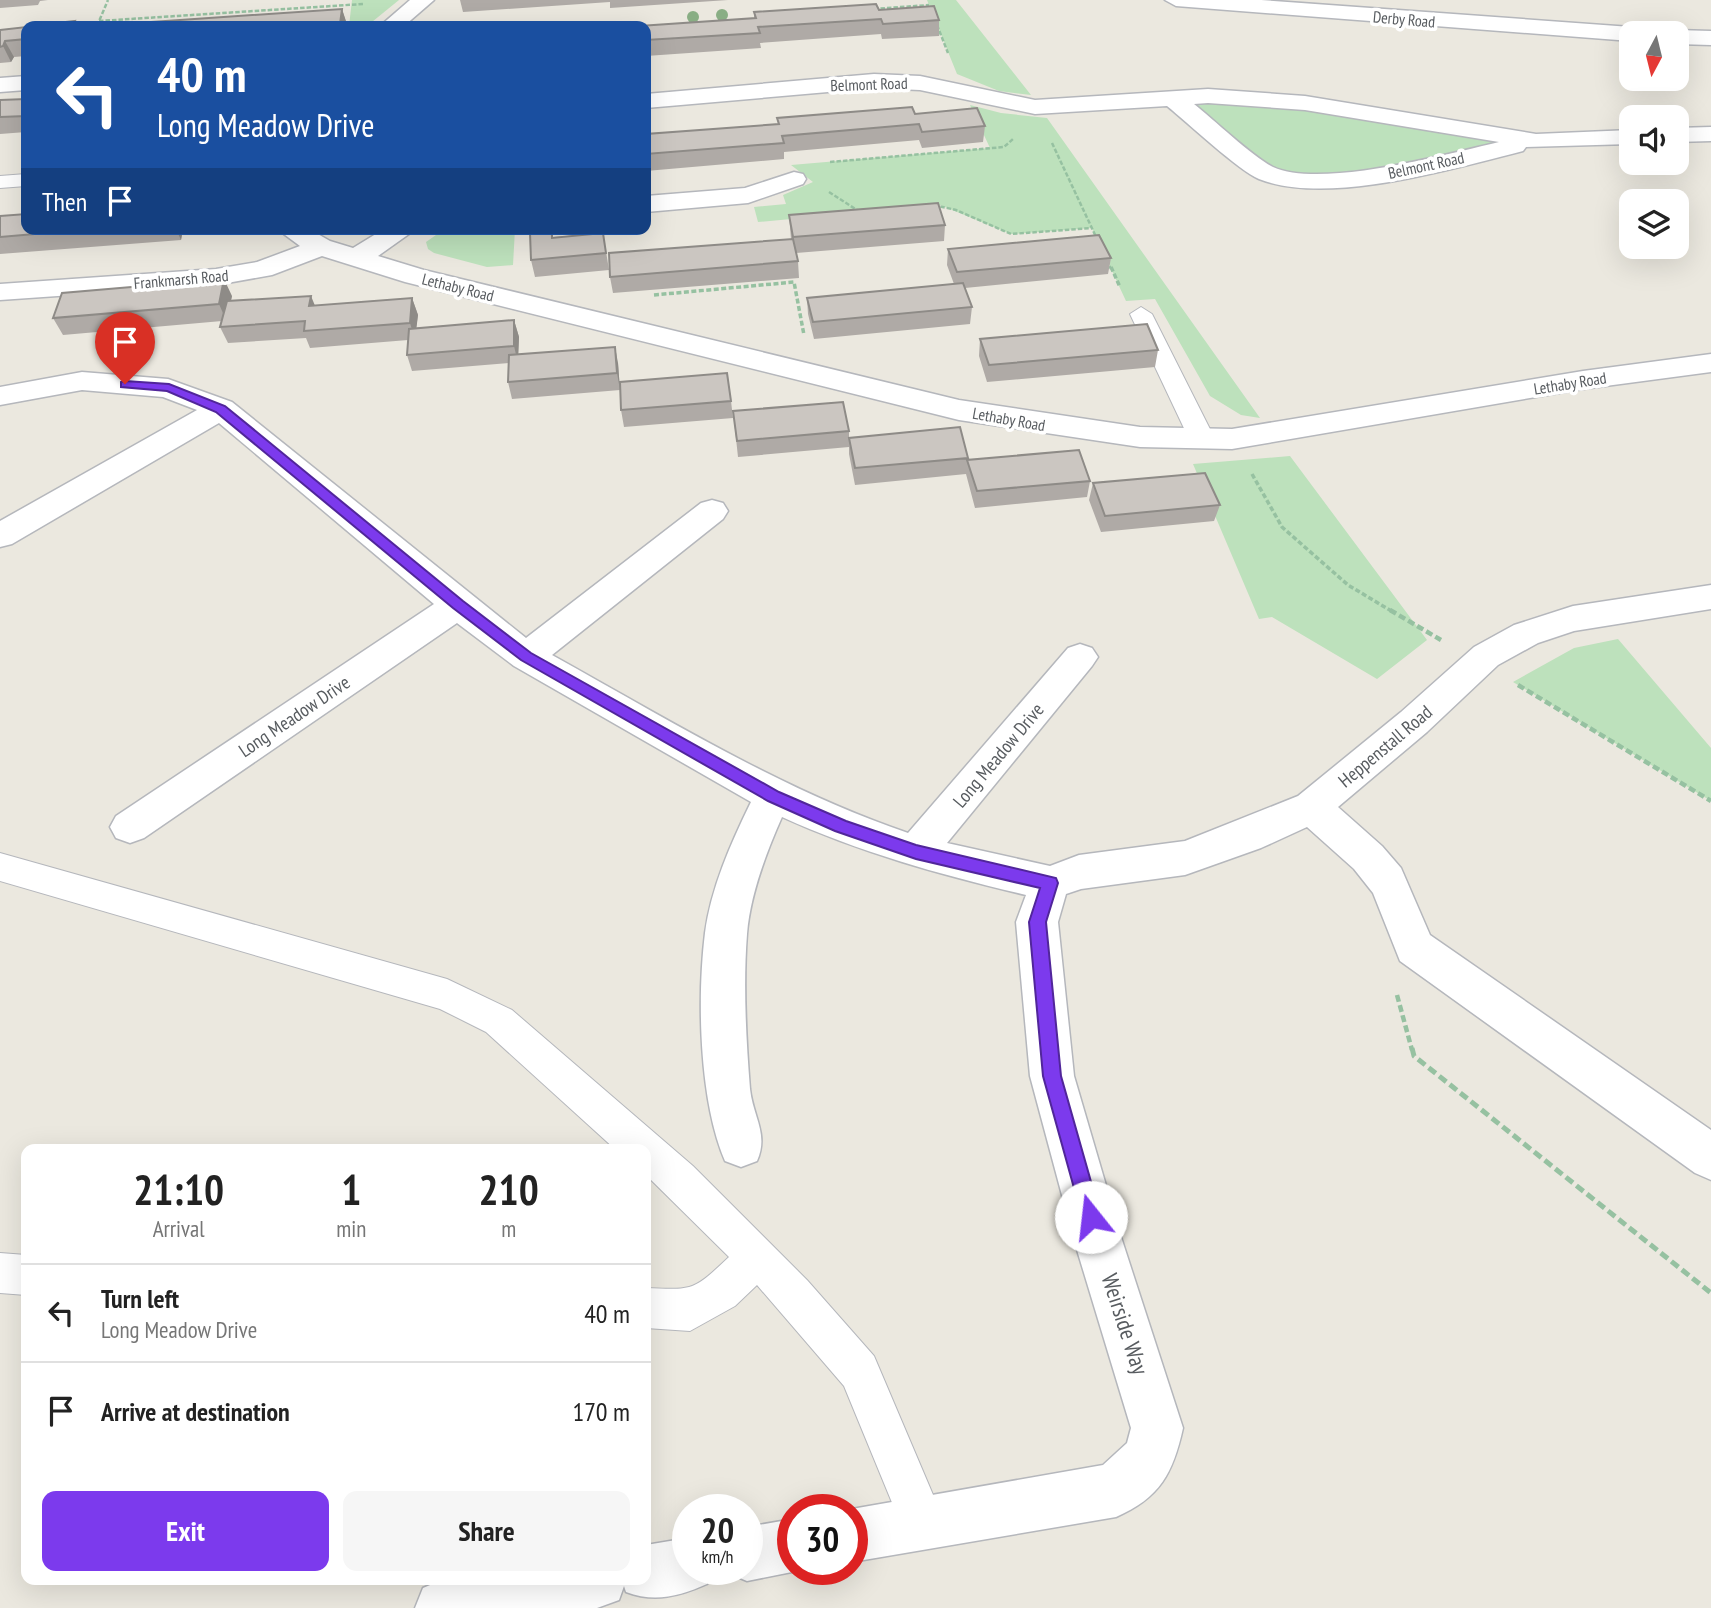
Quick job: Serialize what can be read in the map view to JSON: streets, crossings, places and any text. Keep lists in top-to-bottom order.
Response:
{
  "streets": {
    "street": [
      "Derby Road",
      "Belmont Road",
      "Frankmarsh Road",
      "Lethaby Road",
      "Long Meadow Drive",
      "Heppenstall Road",
      "Weirside Way"
    ]
  },
  "crossings": [
    ["Frankmarsh Road", "Lethaby Road"],
    ["Heppenstall Road", "Weirside Way"]
  ],
  "north": "bottom",
  "page": {
    "turn": ["40 m", "Long Meadow Drive"],
    "then": "Then",
    "eta": [
      "21:10",
      "Arrival",
      "1",
      "min",
      "210",
      "m"
    ],
    "list": [
      {
        "name": "Turn left",
        "note": "Long Meadow Drive",
        "value": "40 m"
      },
      {
        "name": "Arrive at destination",
        "value": "170 m"
      }
    ],
    "buttons": ["Exit", "Share"],
    "speed": "20 km/h",
    "limit": "30"
  }
}
